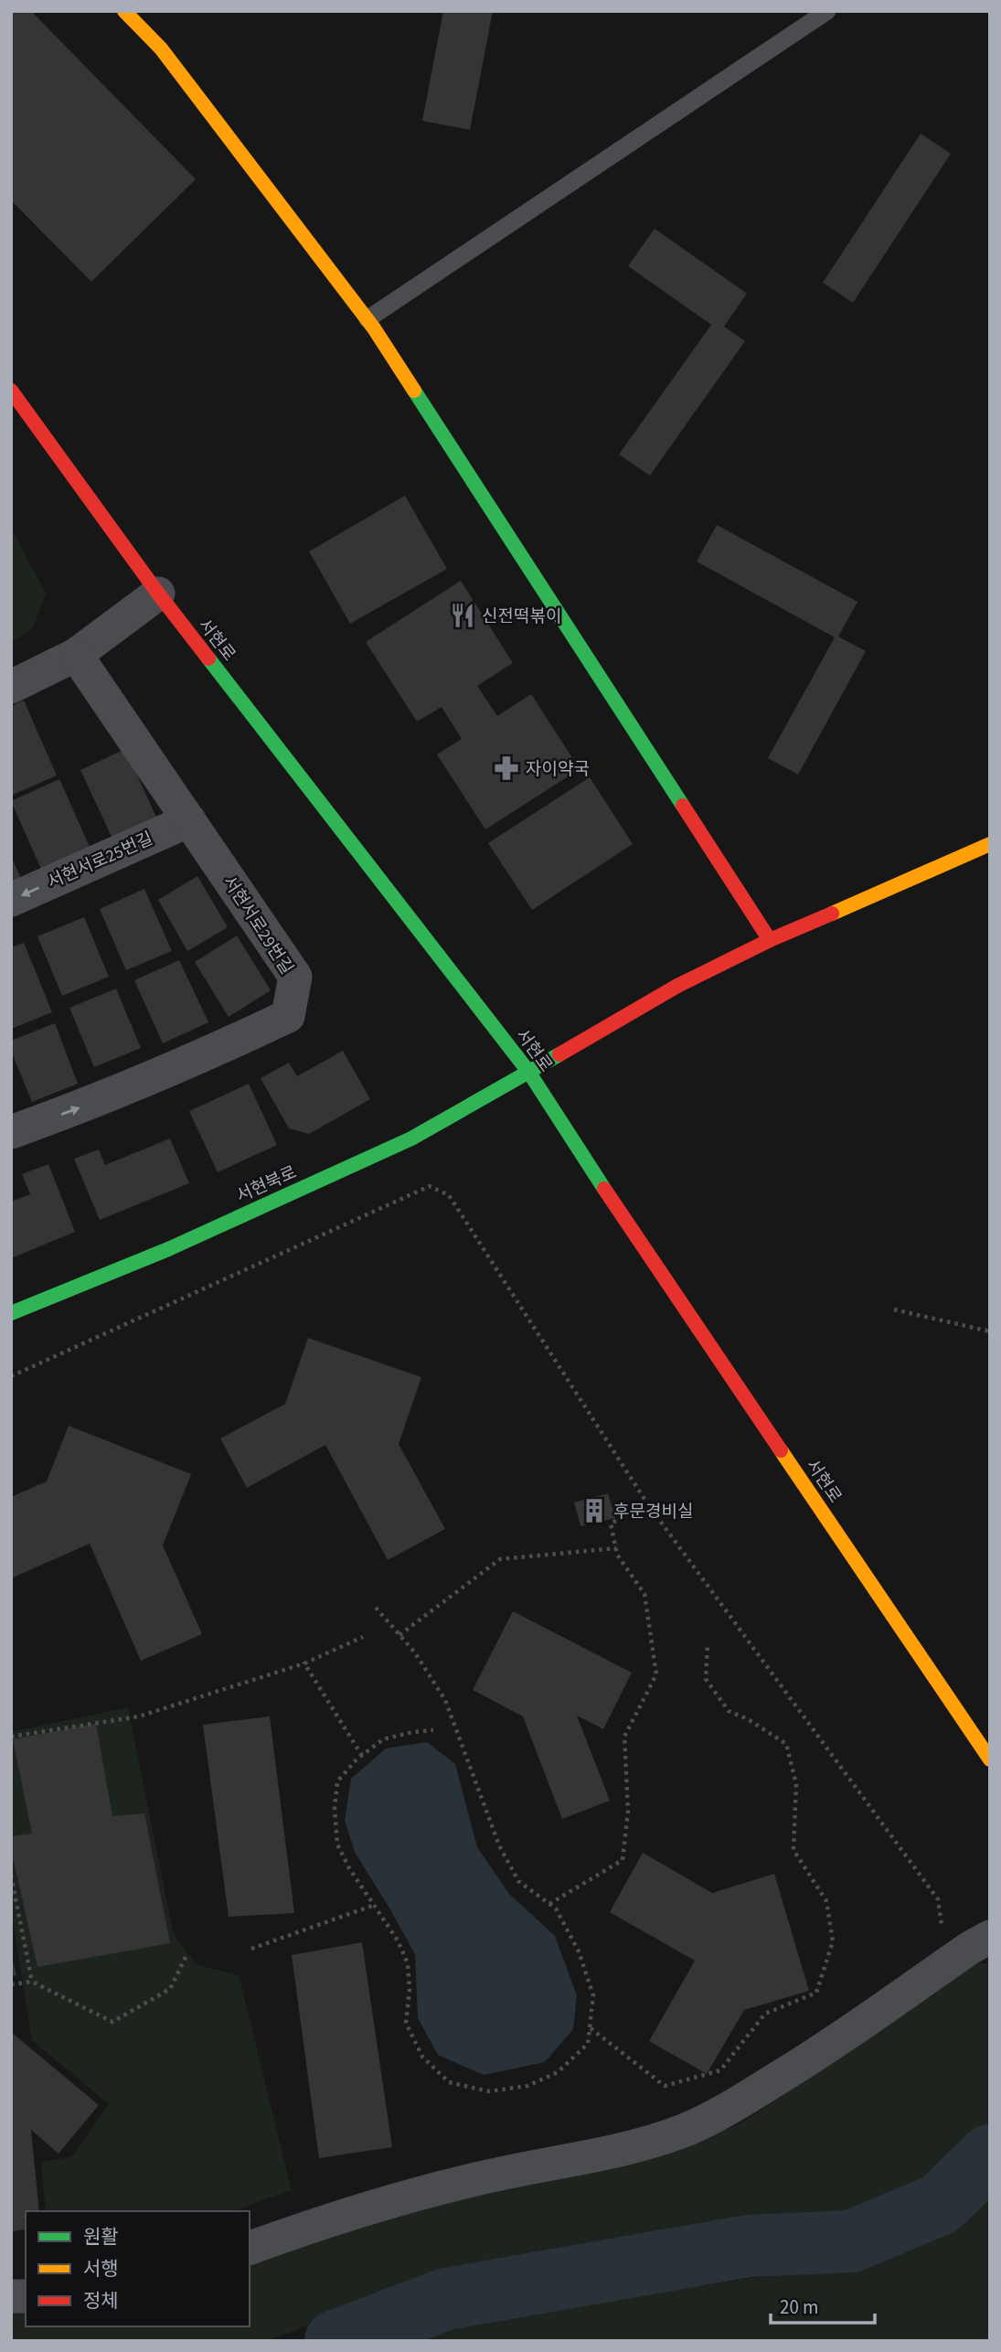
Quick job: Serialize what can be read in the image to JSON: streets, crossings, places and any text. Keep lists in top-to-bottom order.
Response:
{
  "streets": {
    "street": [
      "서현로",
      "서현서로25번길",
      "서현서로29번길",
      "서현북로"
    ]
  },
  "crossings": [
    ["서현로", "서현북로"],
    ["서현서로25번길", "서현서로29번길"]
  ],
  "places": {
    "restaurant": ["신전떡볶이"],
    "pharmacy": ["자이약국"],
    "building": ["후문경비실"]
  },
  "legend": ["원활", "서행", "정체"],
  "scale_bar": "20 m"
}
